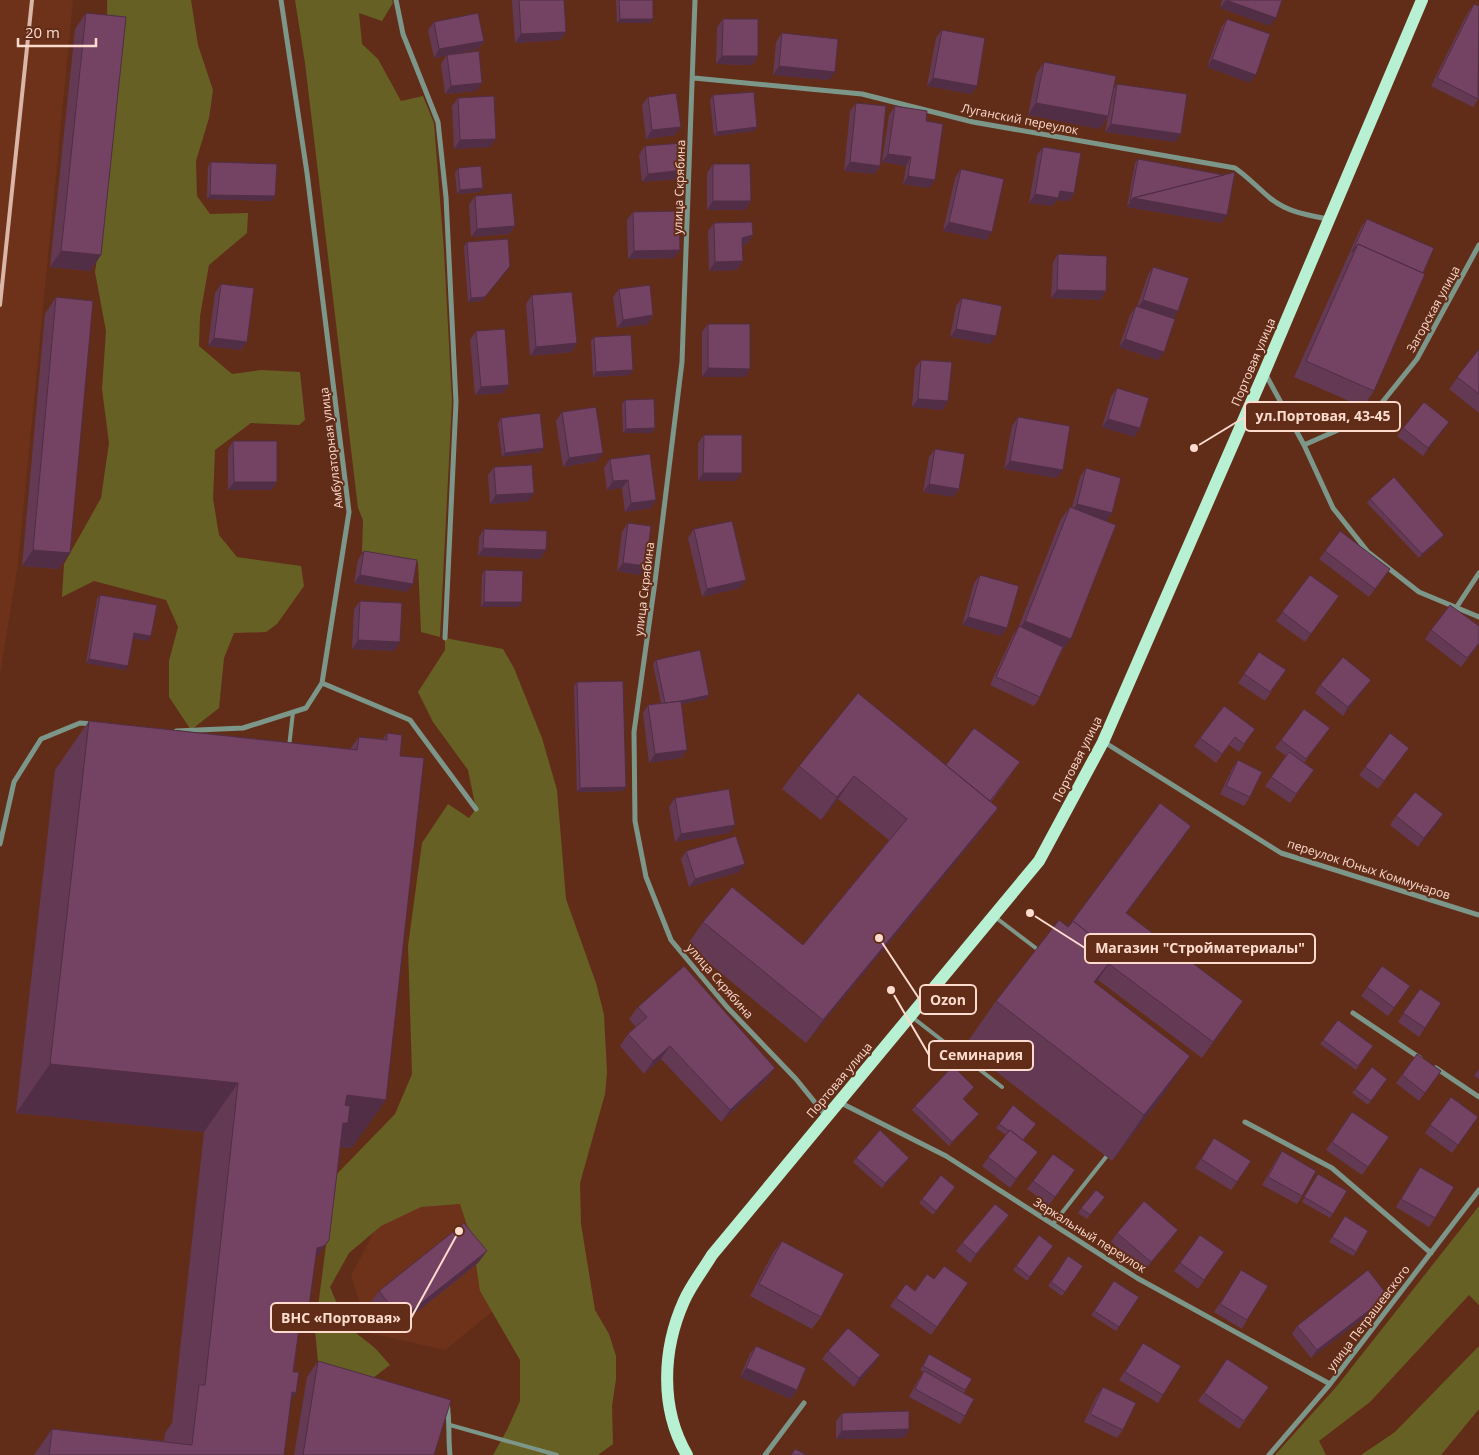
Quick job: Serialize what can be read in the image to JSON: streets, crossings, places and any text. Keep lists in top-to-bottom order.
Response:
{
  "streets": {
    "main road": ["Портовая улица"],
    "street": [
      "Луганский переулок",
      "улица Скрябина",
      "Загорская улица",
      "Амбулаторная улица",
      "переулок Юных Коммунаров",
      "Зеркальный переулок",
      "улица Петрашевского"
    ]
  },
  "crossings": [
    ["Луганский переулок", "улица Скрябина"],
    ["Луганский переулок", "Портовая улица"],
    ["улица Скрябина", "Портовая улица"],
    ["Портовая улица", "переулок Юных Коммунаров"],
    ["Портовая улица", "Зеркальный переулок"],
    ["Зеркальный переулок", "улица Петрашевского"]
  ],
  "places": [
    "ул.Портовая, 43-45",
    "Магазин \"Стройматериалы\"",
    "Ozon",
    "Семинария",
    "ВНС «Портовая»"
  ],
  "scale_bar": "20 m"
}
